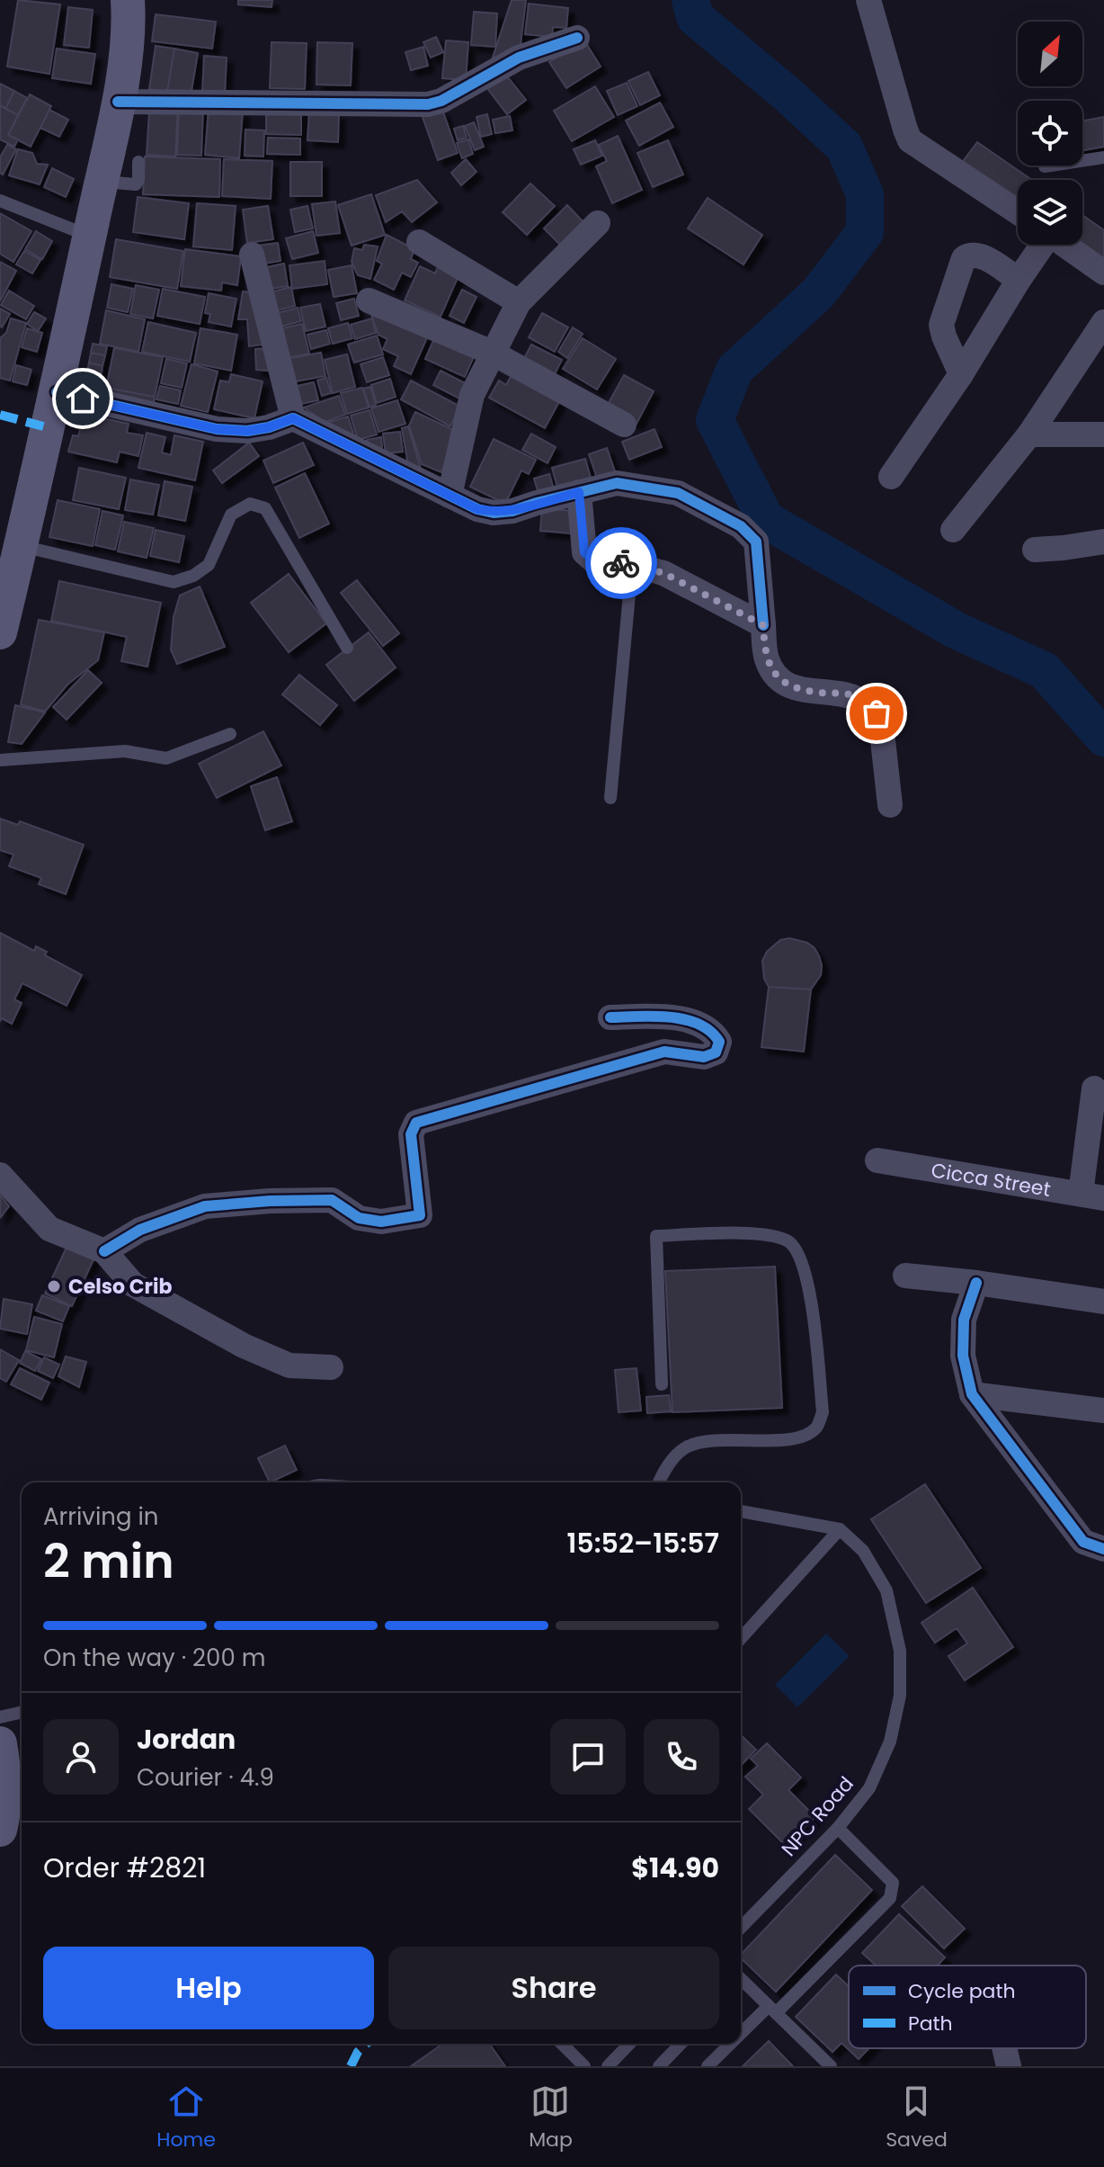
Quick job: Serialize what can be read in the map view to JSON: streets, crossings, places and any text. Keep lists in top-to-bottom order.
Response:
{
  "streets": {
    "street": ["Cicca Street"],
    "lane": ["NPC Road"]
  },
  "places": ["Celso Crib"],
  "legend": ["Cycle path", "Path"],
  "north": "top right",
  "page": {
    "heading": ["2 min", "Arriving in", "15:52–15:57"],
    "panel": [
      "Jordan",
      "Courier · 4.9",
      "Order #2821",
      "$14.90"
    ],
    "bar": "On the way · 200 m",
    "buttons": ["Help", "Share"],
    "tabs": ["Home", "Map", "Saved"]
  }
}
